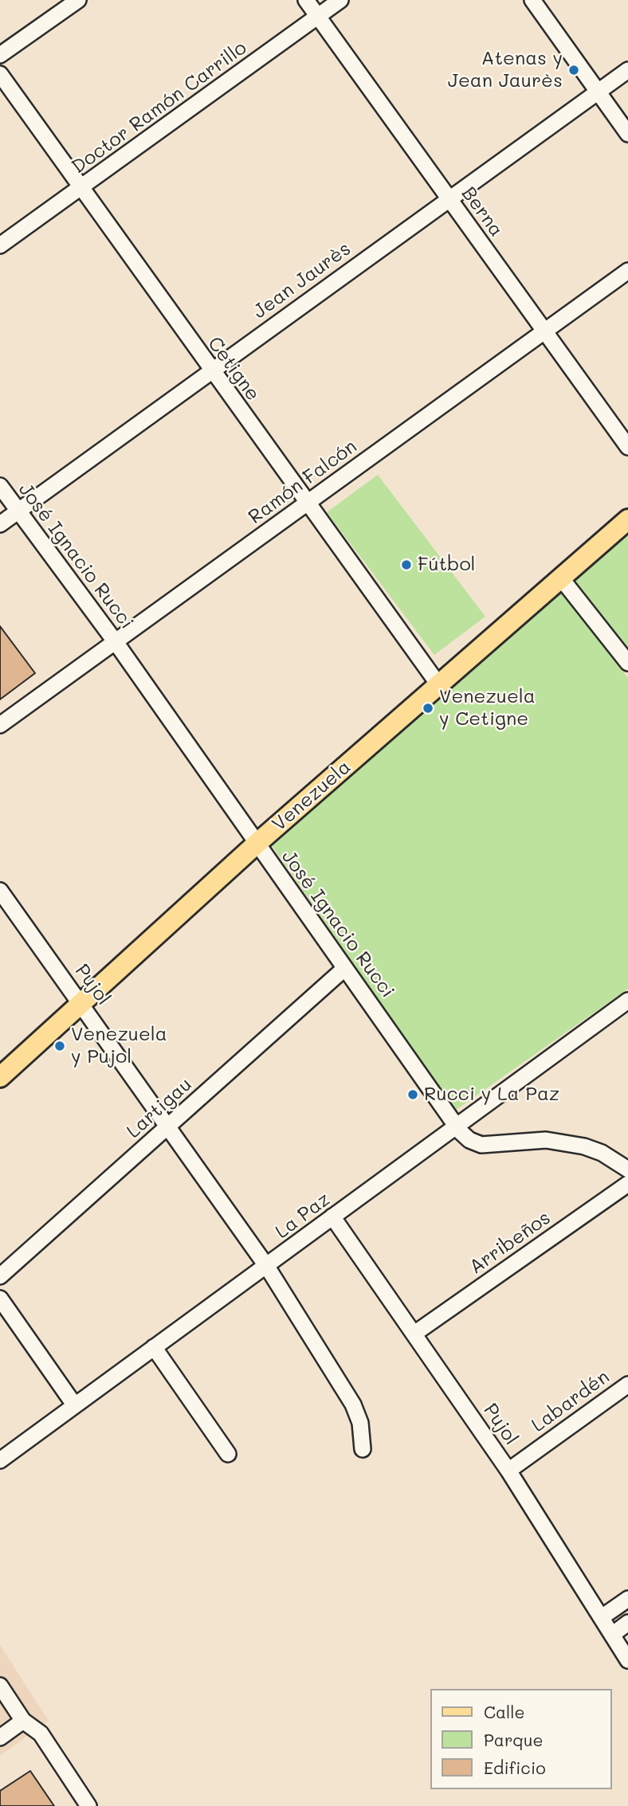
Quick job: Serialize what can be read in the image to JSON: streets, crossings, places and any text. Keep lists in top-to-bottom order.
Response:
{
  "streets": {
    "main road": ["Venezuela"],
    "street": [
      "Doctor Ramón Carrillo",
      "Berna",
      "Jean Jaurès",
      "Cetigne",
      "Ramón Falcón",
      "José Ignacio Rucci",
      "Pujol",
      "Lartigau",
      "La Paz",
      "Arribeños",
      "Labardén"
    ]
  },
  "crossings": [
    ["Doctor Ramón Carrillo", "Berna"],
    ["Doctor Ramón Carrillo", "Cetigne"],
    ["Berna", "Jean Jaurès"],
    ["Berna", "Ramón Falcón"],
    ["Jean Jaurès", "Cetigne"],
    ["Jean Jaurès", "José Ignacio Rucci"],
    ["Cetigne", "Ramón Falcón"],
    ["Cetigne", "Venezuela"],
    ["Ramón Falcón", "José Ignacio Rucci"],
    ["José Ignacio Rucci", "Venezuela"],
    ["José Ignacio Rucci", "Lartigau"],
    ["José Ignacio Rucci", "La Paz"],
    ["Venezuela", "Pujol"],
    ["Pujol", "Lartigau"],
    ["Pujol", "La Paz"],
    ["Pujol", "Arribeños"],
    ["Pujol", "Labardén"]
  ],
  "places": [
    "Atenas y Jean Jaurès",
    "Fútbol",
    "Venezuela y Cetigne",
    "Venezuela y Pujol",
    "Rucci y La Paz"
  ],
  "legend": ["Calle", "Parque", "Edificio"]
}
